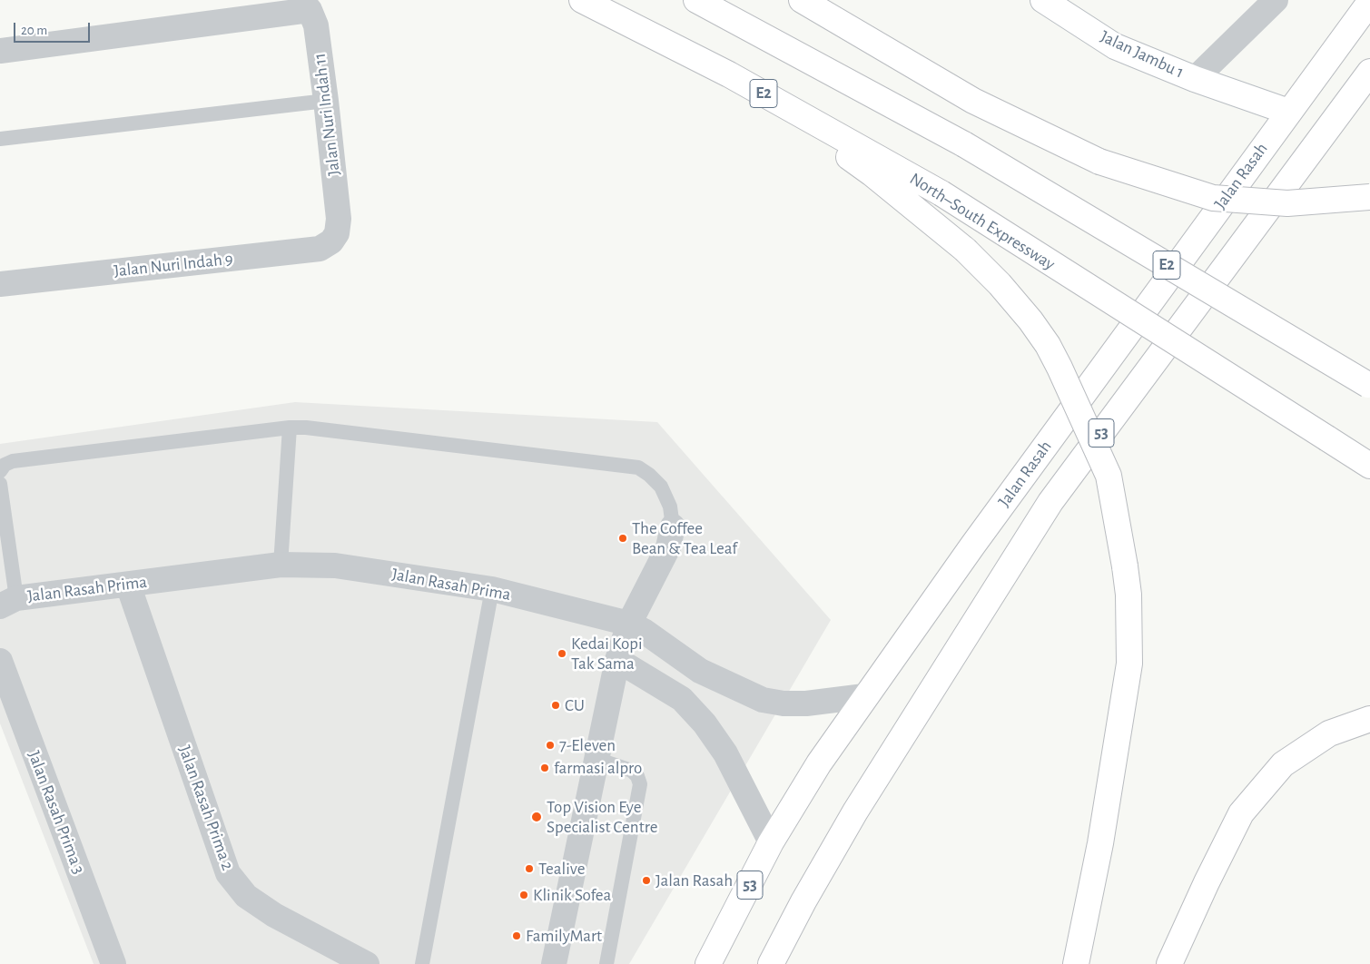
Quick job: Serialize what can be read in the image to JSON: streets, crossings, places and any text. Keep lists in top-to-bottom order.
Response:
{
  "streets": {
    "main road": [
      "Jalan Jambu 1",
      "E2",
      "Jalan Rasah",
      "North–South Expressway",
      "53"
    ],
    "street": [
      "Jalan Nuri Indah 11",
      "Jalan Nuri Indah 9",
      "Jalan Rasah Prima",
      "Jalan Rasah Prima 2",
      "Jalan Rasah Prima 3"
    ]
  },
  "crossings": [
    ["Jalan Jambu 1", "Jalan Rasah"],
    ["Jalan Nuri Indah 11", "Jalan Nuri Indah 9"],
    ["Jalan Rasah", "Jalan Rasah Prima"],
    ["Jalan Rasah Prima", "Jalan Rasah Prima 2"]
  ],
  "places": [
    "The Coffee Bean & Tea Leaf",
    "Kedai Kopi Tak Sama",
    "CU",
    "7-Eleven",
    "farmasi alpro",
    "Top Vision Eye Specialist Centre",
    "Tealive",
    "Jalan Rasah",
    "Klinik Sofea",
    "FamilyMart"
  ],
  "scale_bar": "20 m"
}
